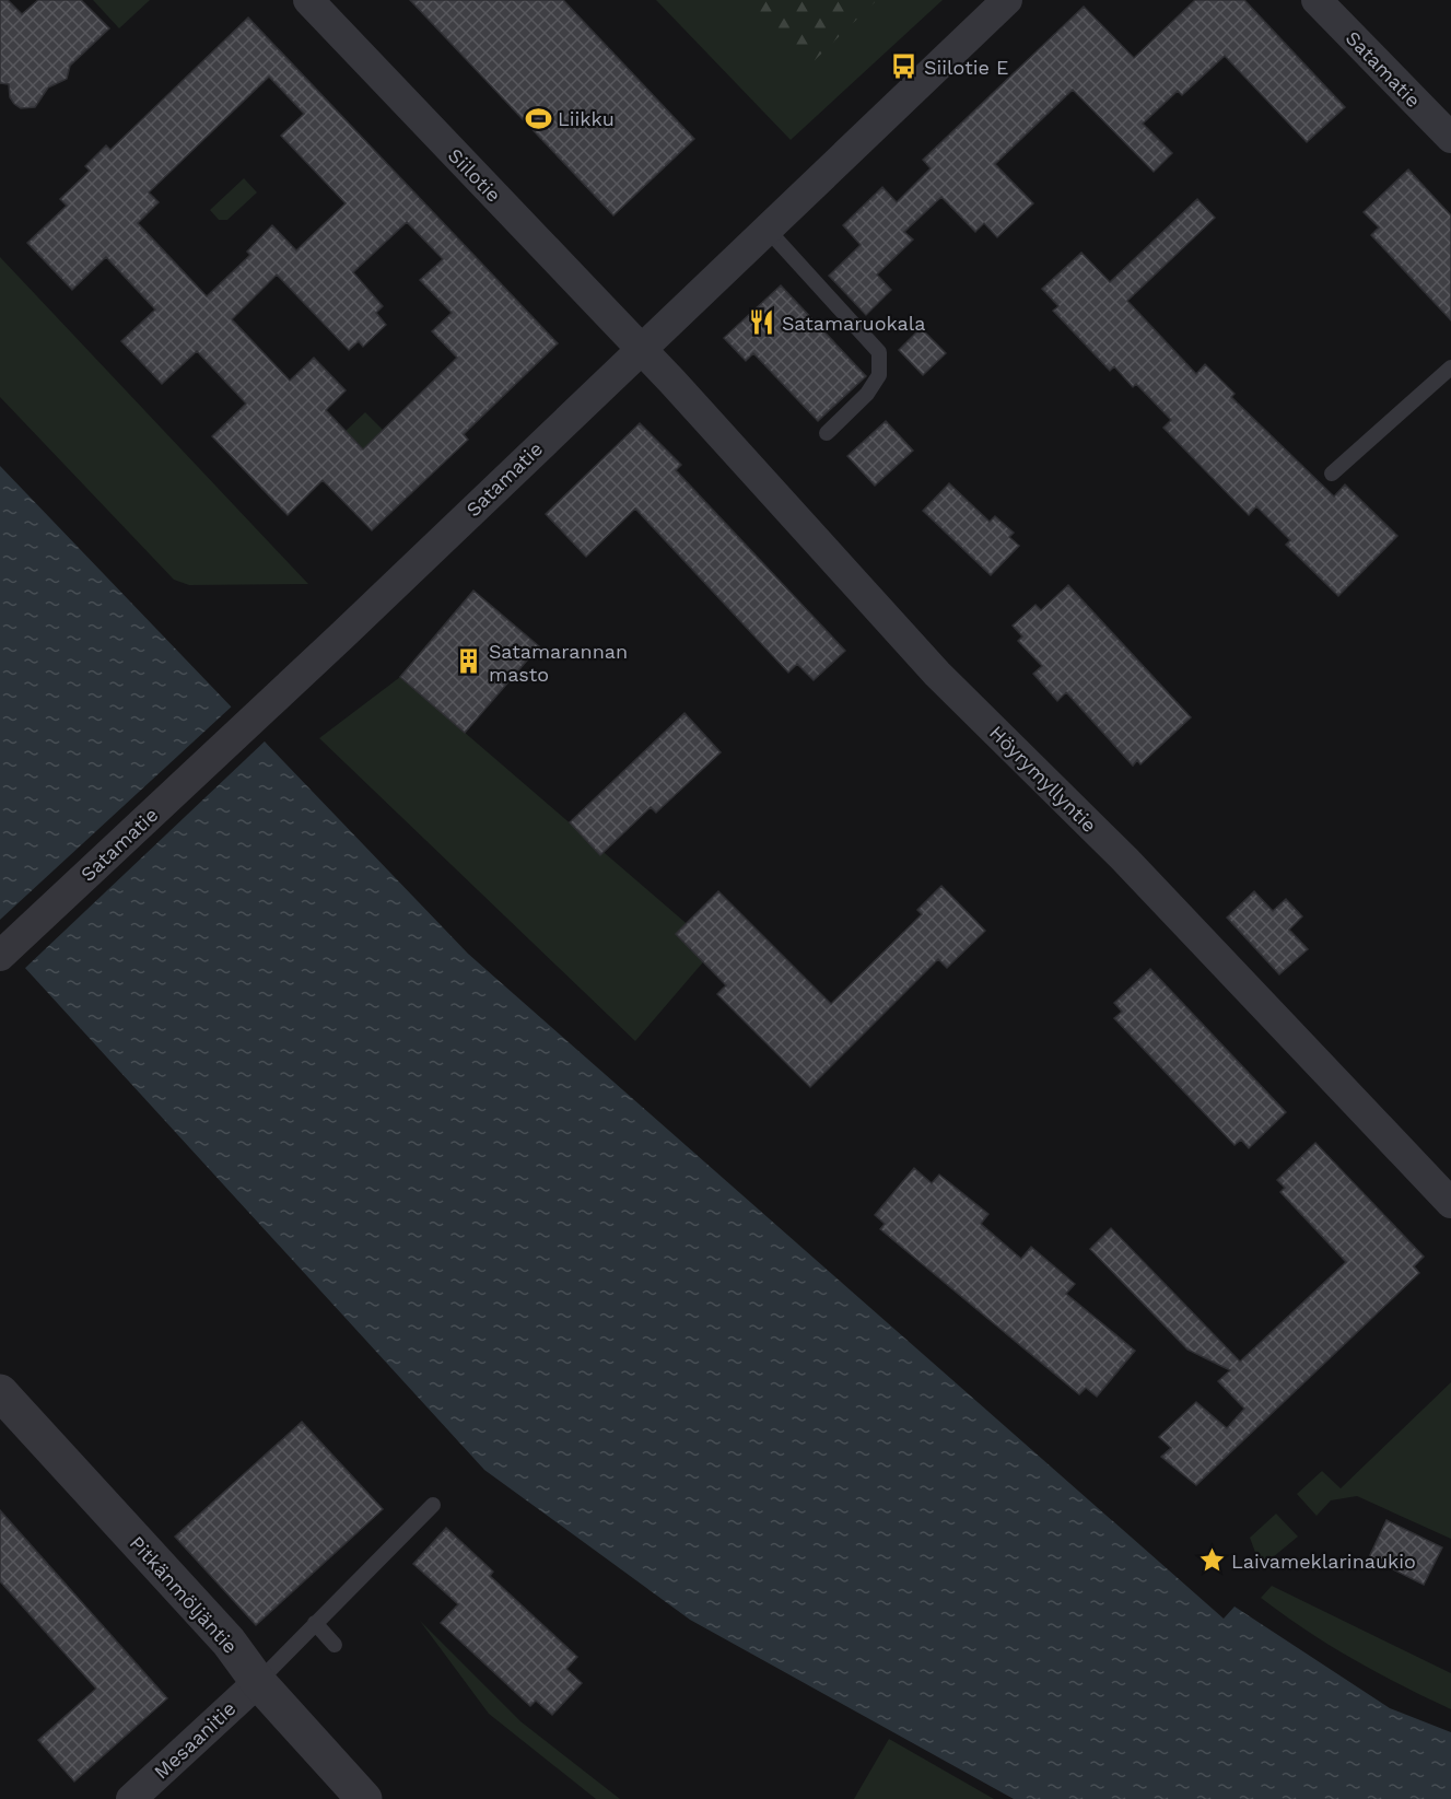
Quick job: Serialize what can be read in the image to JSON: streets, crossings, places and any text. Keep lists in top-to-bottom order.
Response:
{
  "streets": {
    "street": [
      "Satamatie",
      "Siilotie",
      "Höyrymyllyntie",
      "Pitkänmöljäntie",
      "Mesaanitie"
    ]
  },
  "crossings": [
    ["Satamatie", "Siilotie"],
    ["Satamatie", "Höyrymyllyntie"],
    ["Siilotie", "Höyrymyllyntie"],
    ["Pitkänmöljäntie", "Mesaanitie"]
  ],
  "places": {
    "bus stop": ["Siilotie E"],
    "sports": ["Liikku"],
    "restaurant": ["Satamaruokala"],
    "building": ["Satamarannan masto"],
    "place": ["Laivameklarinaukio"]
  }
}
